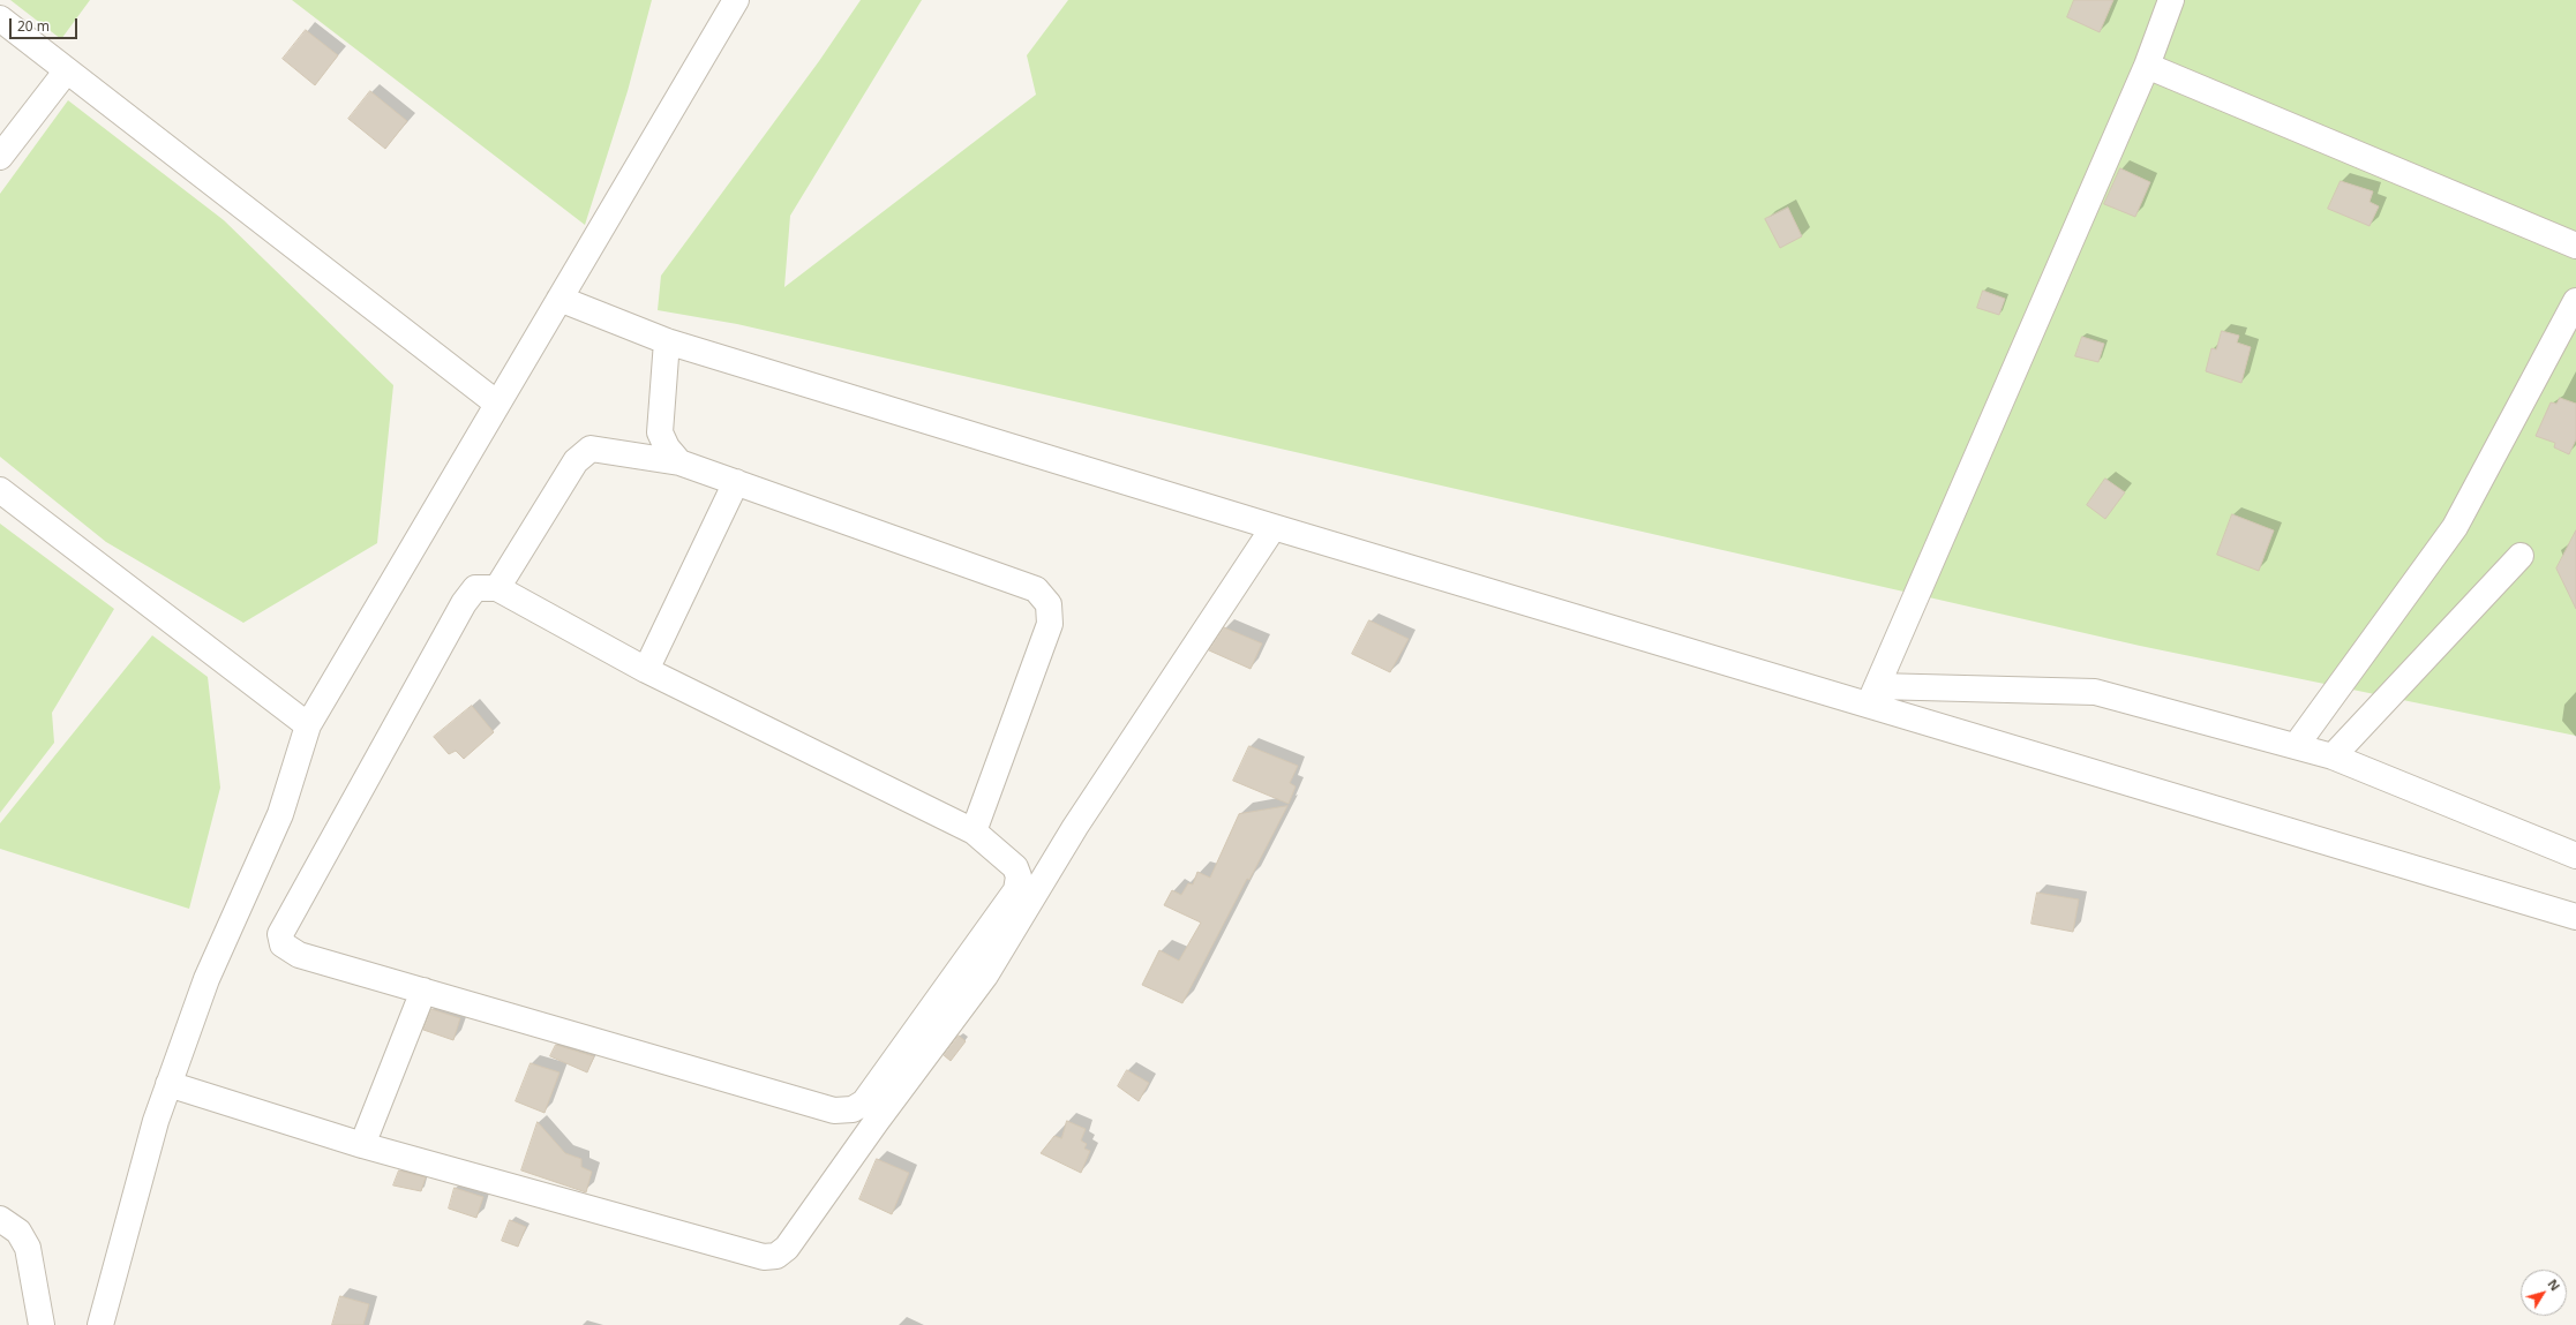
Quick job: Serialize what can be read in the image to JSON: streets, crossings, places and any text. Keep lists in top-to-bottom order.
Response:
{
  "scale_bar": "20 m",
  "north": "top right"
}
